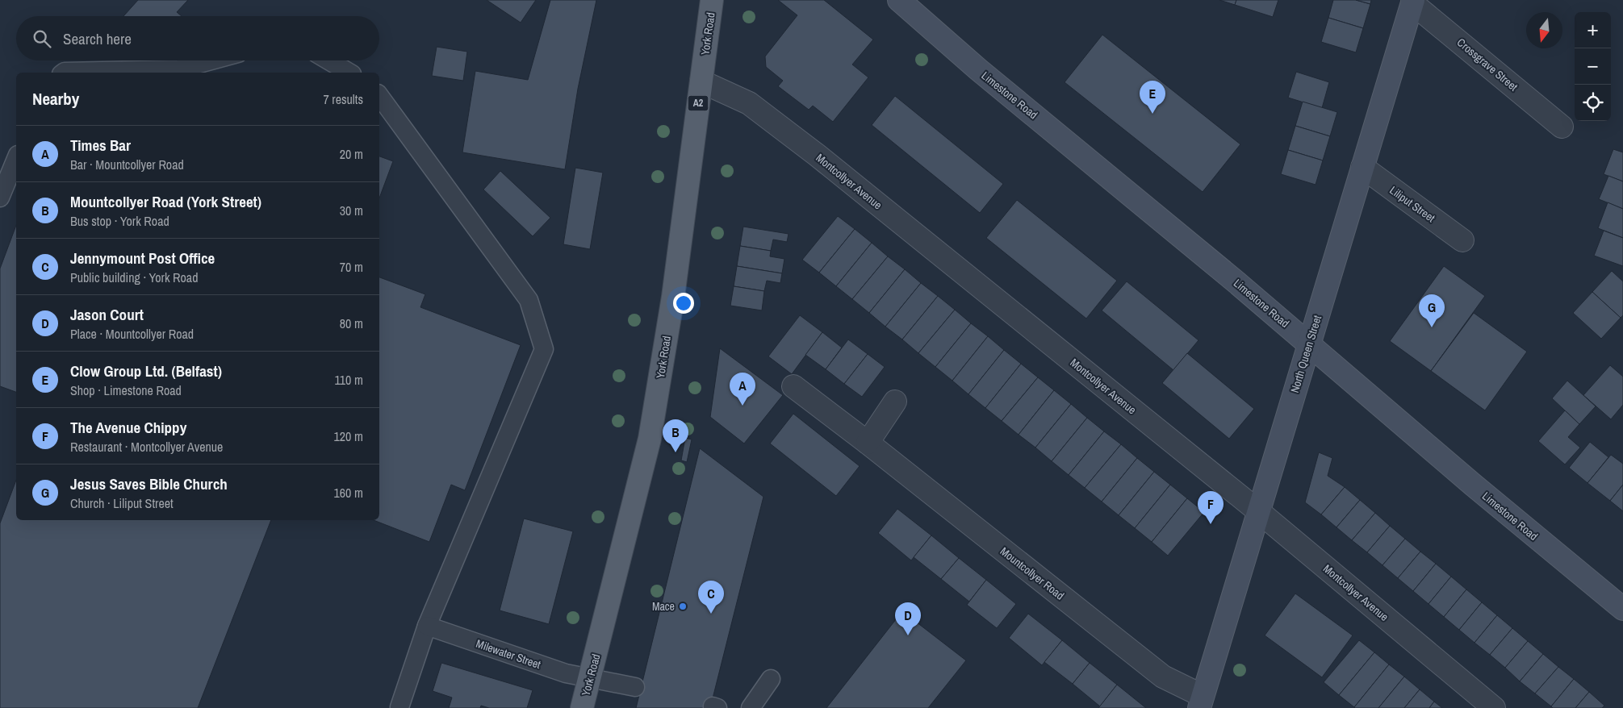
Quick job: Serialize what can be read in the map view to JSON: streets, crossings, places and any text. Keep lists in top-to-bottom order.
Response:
{
  "streets": {
    "main road": [
      "York Road",
      "Limestone Road",
      "A2",
      "North Queen Street"
    ],
    "street": [
      "Crossgrave Street",
      "Montcollyer Avenue",
      "Liliput Street",
      "Mountcollyer Road"
    ],
    "lane": ["Milewater Street"]
  },
  "crossings": [
    ["York Road", "Montcollyer Avenue"],
    ["York Road", "Milewater Street"],
    ["Crossgrave Street", "North Queen Street"],
    ["Limestone Road", "North Queen Street"],
    ["Montcollyer Avenue", "North Queen Street"],
    ["Liliput Street", "North Queen Street"],
    ["North Queen Street", "Mountcollyer Road"]
  ],
  "places": ["Mace"],
  "north": "bottom",
  "page": {
    "map_buttons": ["+", "−"],
    "search": "Search here",
    "heading": ["Nearby", "7 results"],
    "pins": [
      "E",
      "G",
      "A",
      "B",
      "F",
      "C",
      "D"
    ],
    "list": [
      {
        "mark": "A",
        "name": "Times Bar",
        "note": "Bar · Mountcollyer Road",
        "value": "20 m"
      },
      {
        "mark": "B",
        "name": "Mountcollyer Road (York Street)",
        "note": "Bus stop · York Road",
        "value": "30 m"
      },
      {
        "mark": "C",
        "name": "Jennymount Post Office",
        "note": "Public building · York Road",
        "value": "70 m"
      },
      {
        "mark": "D",
        "name": "Jason Court",
        "note": "Place · Mountcollyer Road",
        "value": "80 m"
      },
      {
        "mark": "E",
        "name": "Clow Group Ltd. (Belfast)",
        "note": "Shop · Limestone Road",
        "value": "110 m"
      },
      {
        "mark": "F",
        "name": "The Avenue Chippy",
        "note": "Restaurant · Montcollyer Avenue",
        "value": "120 m"
      },
      {
        "mark": "G",
        "name": "Jesus Saves Bible Church",
        "note": "Church · Liliput Street",
        "value": "160 m"
      }
    ]
  }
}
